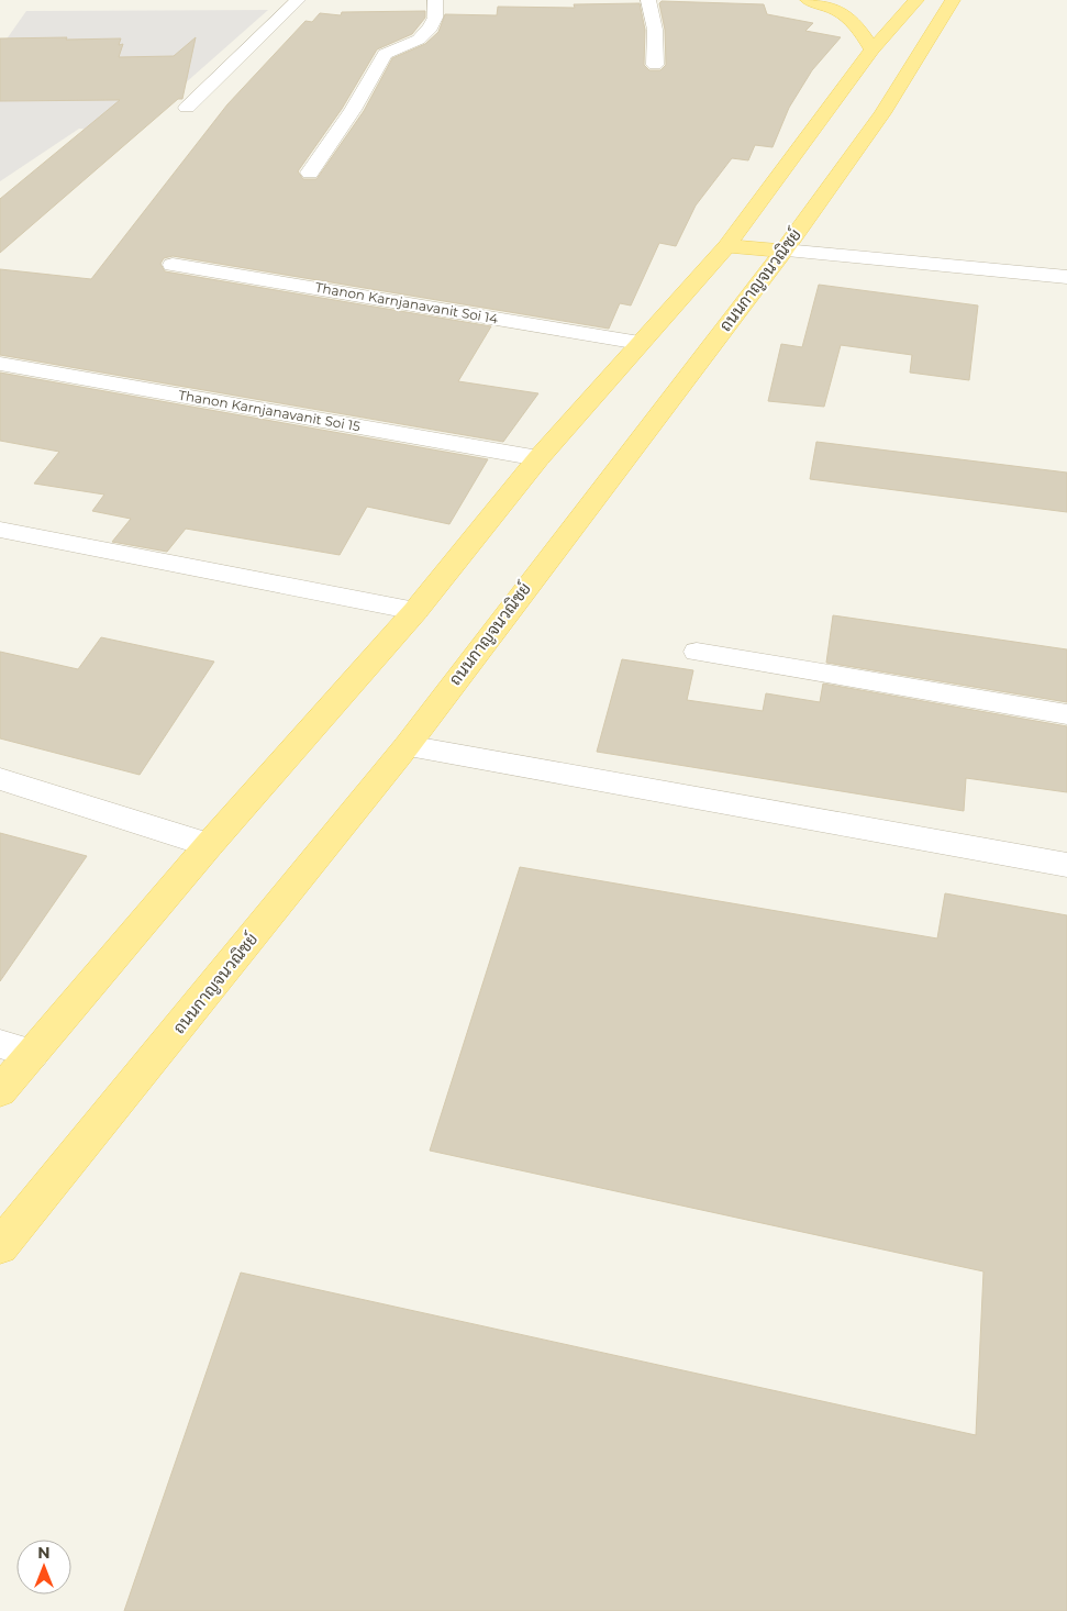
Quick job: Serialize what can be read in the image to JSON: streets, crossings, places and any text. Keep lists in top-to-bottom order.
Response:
{
  "streets": {
    "main road": ["ถนนกาญจนวณิชย์"],
    "street": ["Thanon Karnjanavanit Soi 14", "Thanon Karnjanavanit Soi 15"]
  },
  "north": "top"
}
